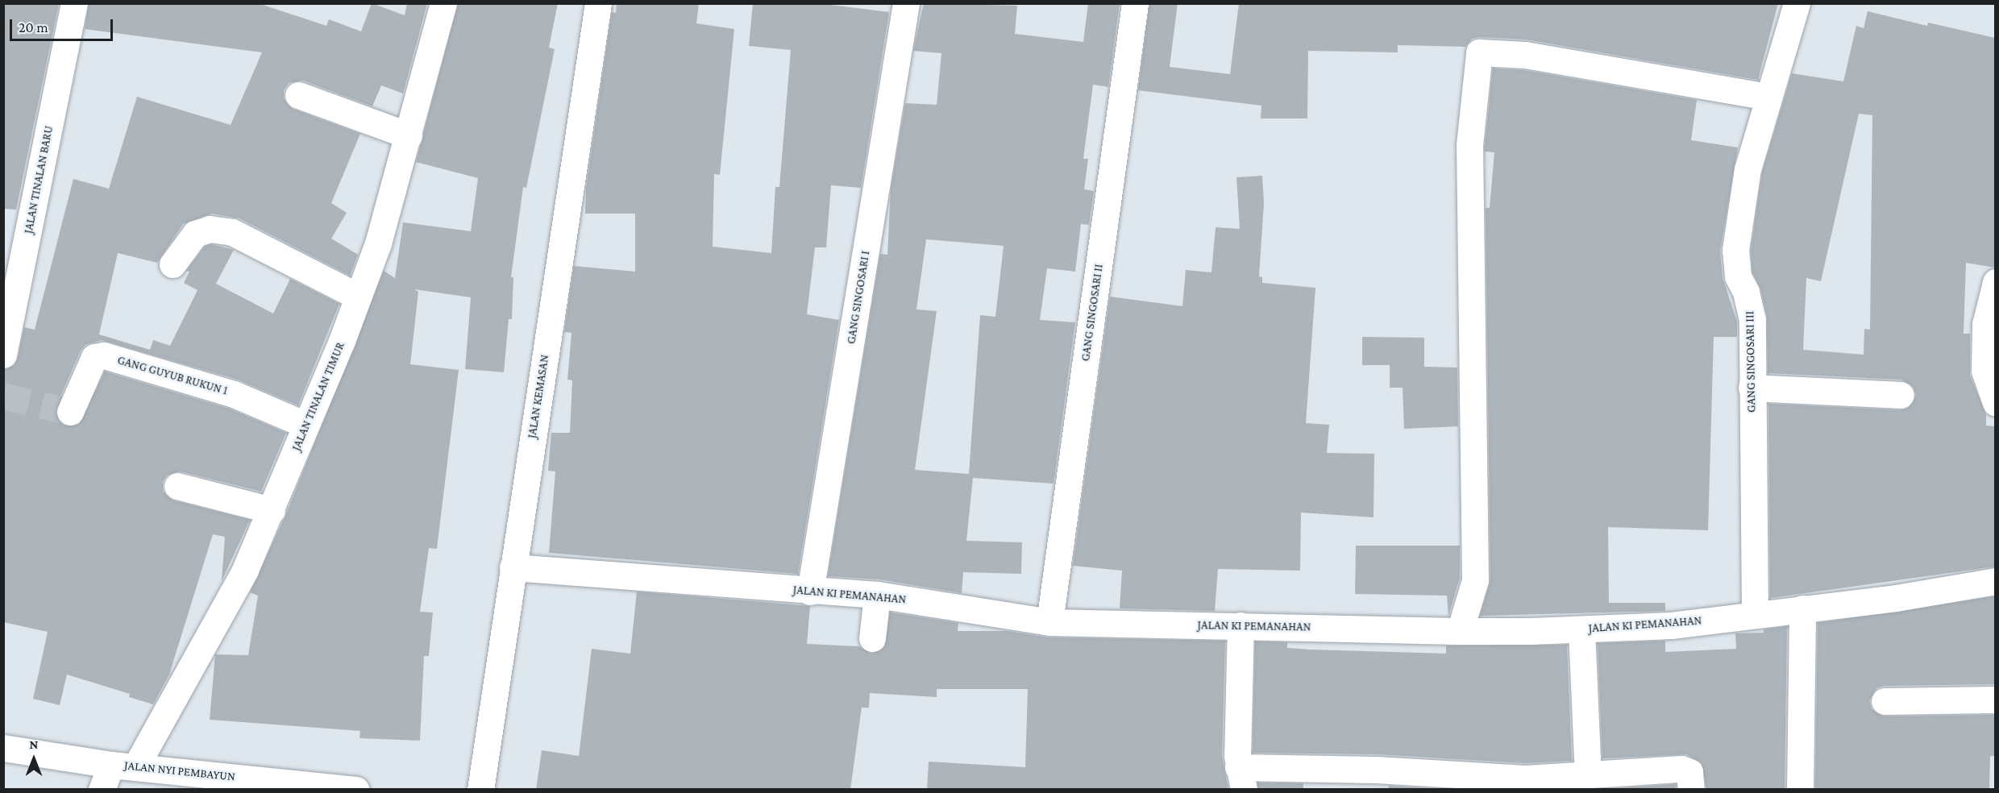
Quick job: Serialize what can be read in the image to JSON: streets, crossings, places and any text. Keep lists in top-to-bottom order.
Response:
{
  "streets": {
    "street": [
      "JALAN TINALAN BARU",
      "GANG SINGOSARI I",
      "GANG SINGOSARI II",
      "GANG SINGOSARI III",
      "GANG GUYUB RUKUN 1",
      "JALAN TINALAN TIMUR",
      "JALAN KEMASAN",
      "JALAN KI PEMANAHAN",
      "JALAN NYI PEMBAYUN"
    ]
  },
  "crossings": [
    ["GANG SINGOSARI I", "JALAN KI PEMANAHAN"],
    ["GANG SINGOSARI II", "JALAN KI PEMANAHAN"],
    ["GANG SINGOSARI III", "JALAN KI PEMANAHAN"],
    ["GANG GUYUB RUKUN 1", "JALAN TINALAN TIMUR"],
    ["JALAN TINALAN TIMUR", "JALAN NYI PEMBAYUN"],
    ["JALAN KEMASAN", "JALAN KI PEMANAHAN"]
  ],
  "scale_bar": "20 m",
  "north": "top"
}
